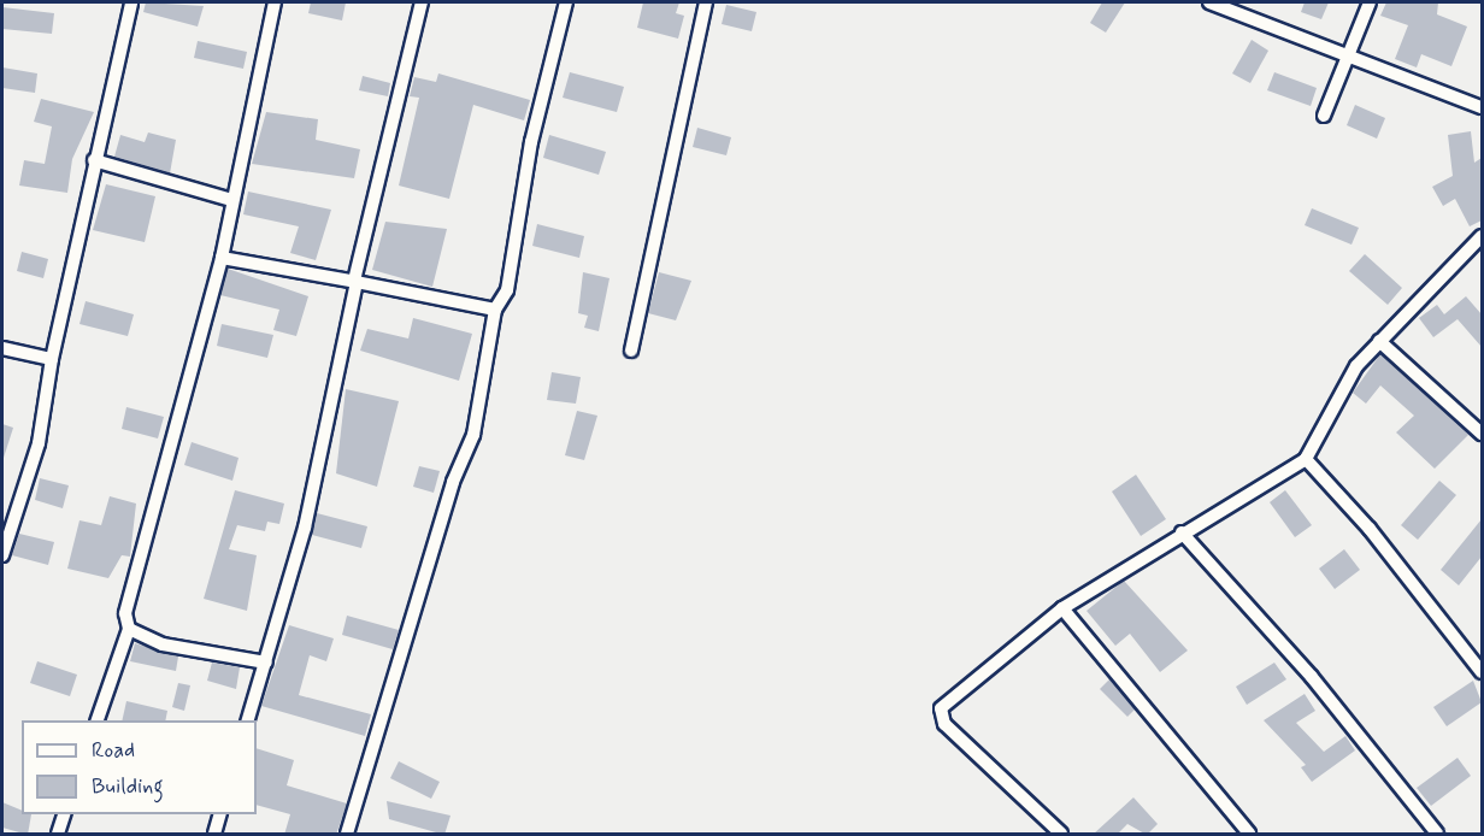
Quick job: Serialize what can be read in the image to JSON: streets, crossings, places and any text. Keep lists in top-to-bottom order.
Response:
{
  "legend": ["Road", "Building"]
}
